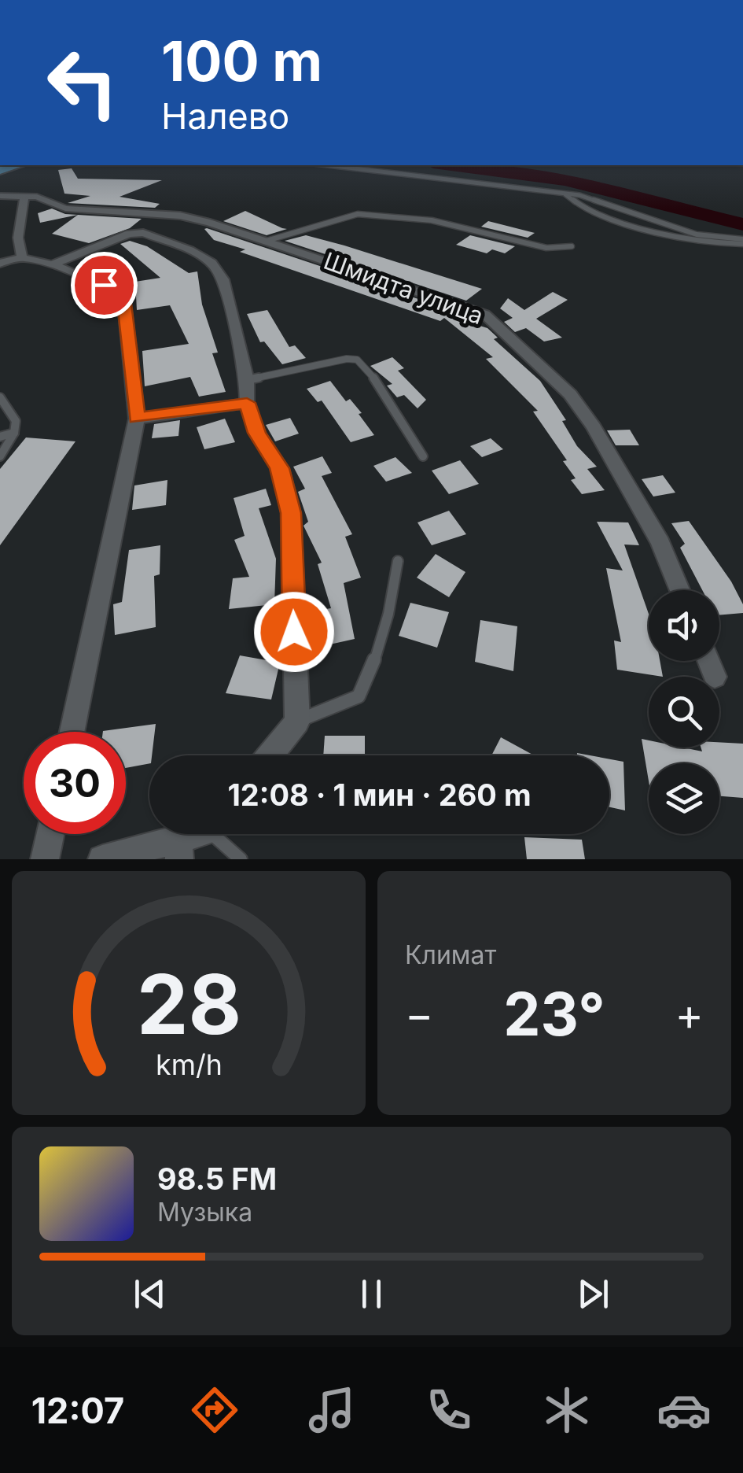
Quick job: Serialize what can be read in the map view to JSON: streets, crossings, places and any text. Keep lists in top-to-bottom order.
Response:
{
  "streets": {
    "street": ["Шмидта улица"]
  },
  "page": {
    "turn": ["100 m", "Налево"],
    "limit": "30",
    "trip": "12:08 · 1 мин · 260 m",
    "tile": "Климат",
    "heat": ["−", "23°", "+"],
    "song": ["98.5 FM", "Музыка"],
    "tabs": "12:07",
    "gauge": ["28", "km/h"]
  }
}
